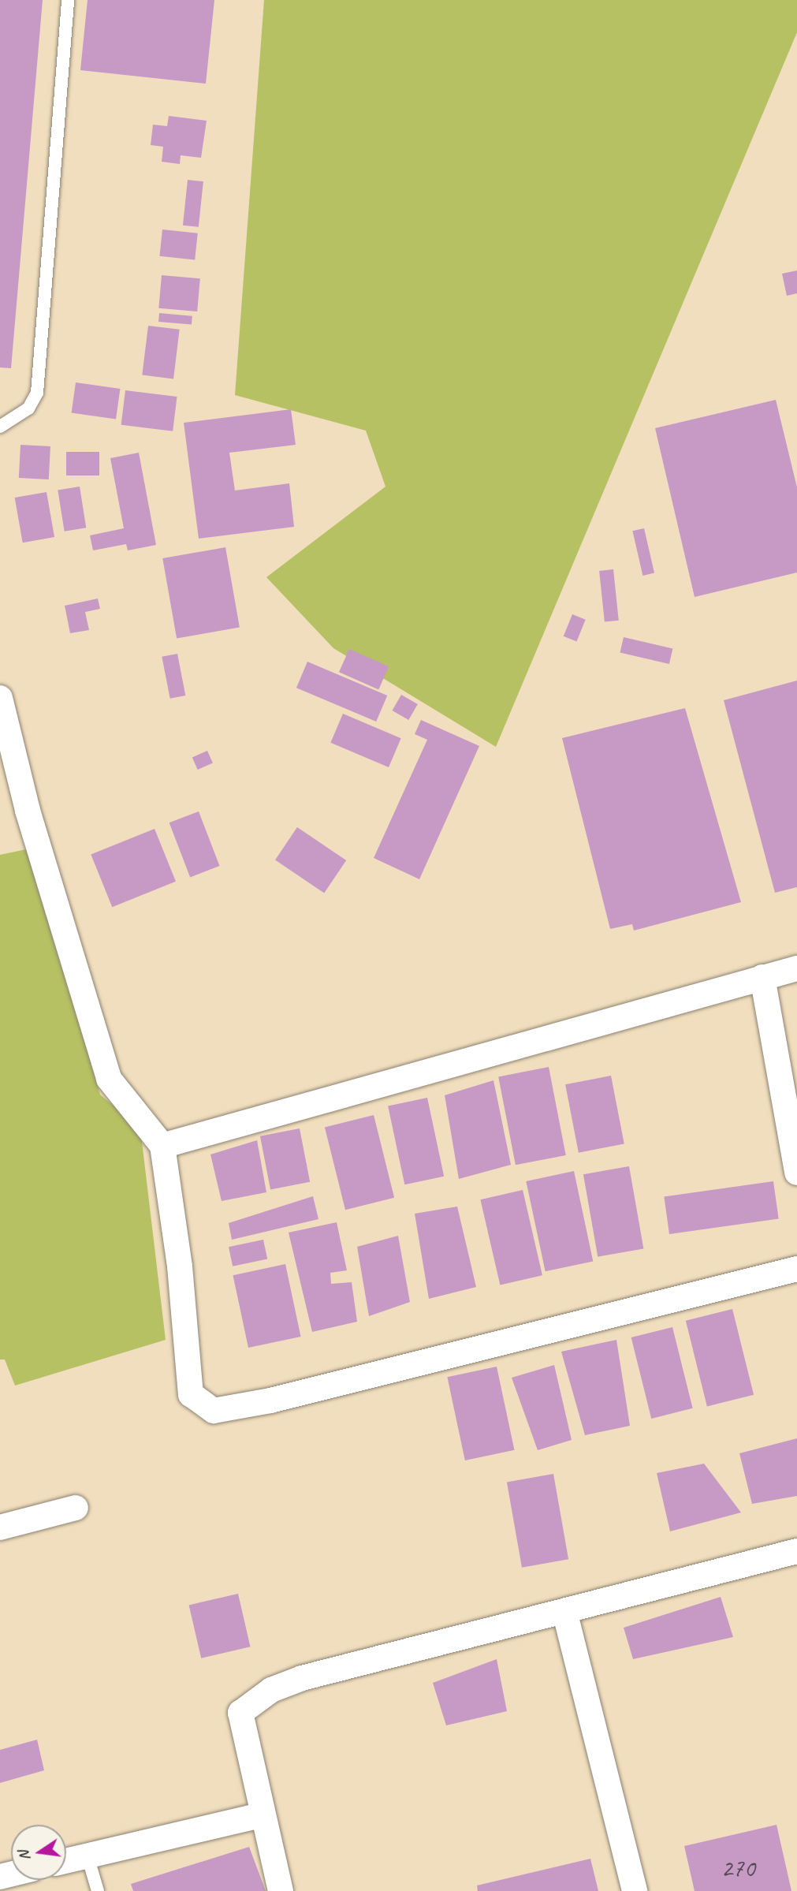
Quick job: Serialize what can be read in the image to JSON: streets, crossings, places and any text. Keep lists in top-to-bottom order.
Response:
{
  "house_numbers": ["270"],
  "north": "left"
}
